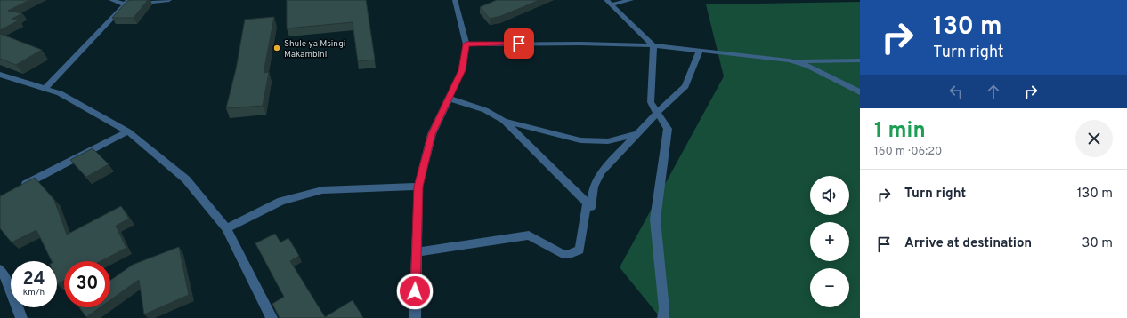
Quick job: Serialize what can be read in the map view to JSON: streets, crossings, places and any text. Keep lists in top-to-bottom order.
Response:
{
  "places": ["Shule ya Msingi Makambini"],
  "page": {
    "turn": ["130 m", "Turn right"],
    "heading": ["1 min", "160 m · 06:20"],
    "list": [
      {
        "name": "Turn right",
        "value": "130 m"
      },
      {
        "name": "Arrive at destination",
        "value": "30 m"
      }
    ],
    "map_buttons": ["+", "−"],
    "speed": "24 km/h",
    "limit": "30"
  }
}
